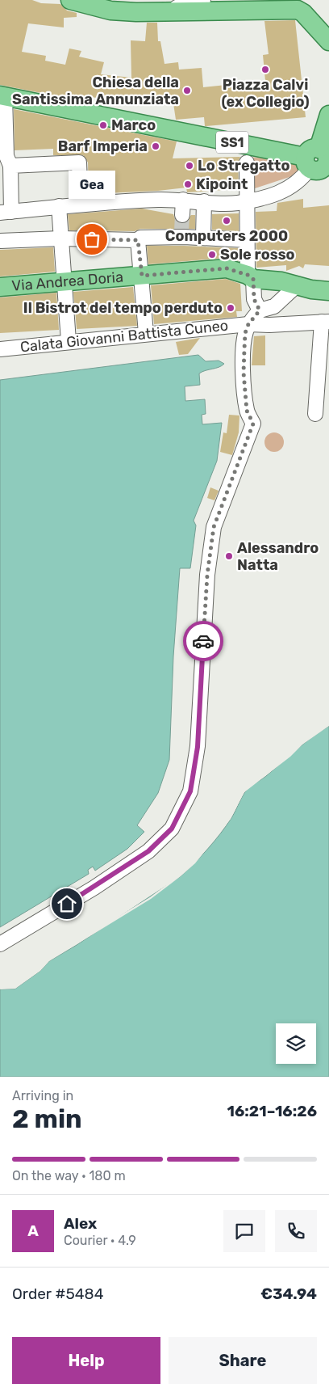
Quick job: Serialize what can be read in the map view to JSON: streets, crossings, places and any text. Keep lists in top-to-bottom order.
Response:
{
  "streets": {
    "main road": ["SS1", "Via Andrea Doria"],
    "street": ["Calata Giovanni Battista Cuneo"]
  },
  "places": [
    "Piazza Calvi (ex Collegio)",
    "Chiesa della Santissima Annunziata",
    "Marco",
    "Barf Imperia",
    "Lo Stregatto",
    "Kipoint",
    "Computers 2000",
    "Gea",
    "Sole rosso",
    "Il Bistrot del tempo perduto",
    "Alessandro Natta"
  ],
  "page": {
    "bubble": "Gea",
    "heading": ["2 min", "Arriving in", "16:21–16:26"],
    "panel": [
      "Alex",
      "Courier · 4.9",
      "Order #5484",
      "€34.94"
    ],
    "bar": "On the way · 180 m",
    "round": "A",
    "buttons": ["Help", "Share"]
  }
}
